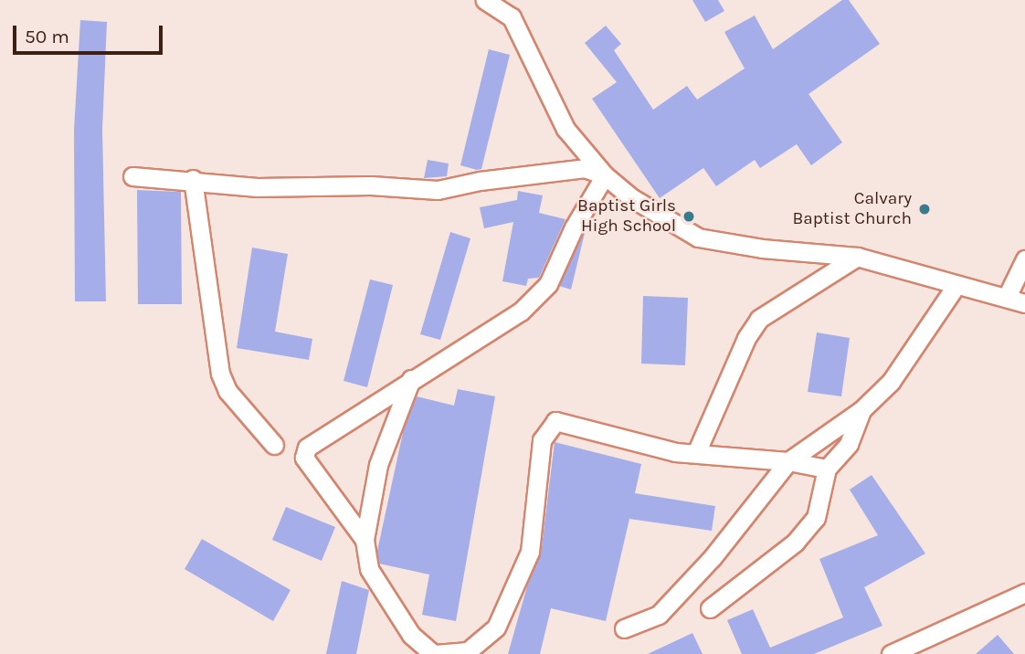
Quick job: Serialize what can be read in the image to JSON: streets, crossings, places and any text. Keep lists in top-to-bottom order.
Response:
{
  "places": ["Calvary Baptist Church", "Baptist Girls High School"],
  "scale_bar": "50 m"
}
